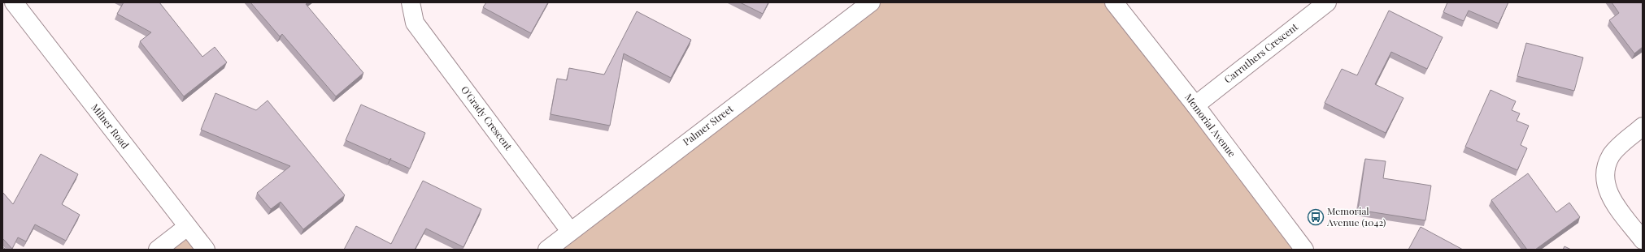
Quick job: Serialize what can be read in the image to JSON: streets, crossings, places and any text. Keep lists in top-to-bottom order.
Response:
{
  "streets": {
    "street": [
      "Carruthers Crescent",
      "O'Grady Crescent",
      "Palmer Street",
      "Memorial Avenue",
      "Milner Road"
    ]
  },
  "crossings": [
    ["Carruthers Crescent", "Memorial Avenue"],
    ["O'Grady Crescent", "Palmer Street"]
  ],
  "places": {
    "bus stop": ["Memorial Avenue (1042)"]
  }
}
